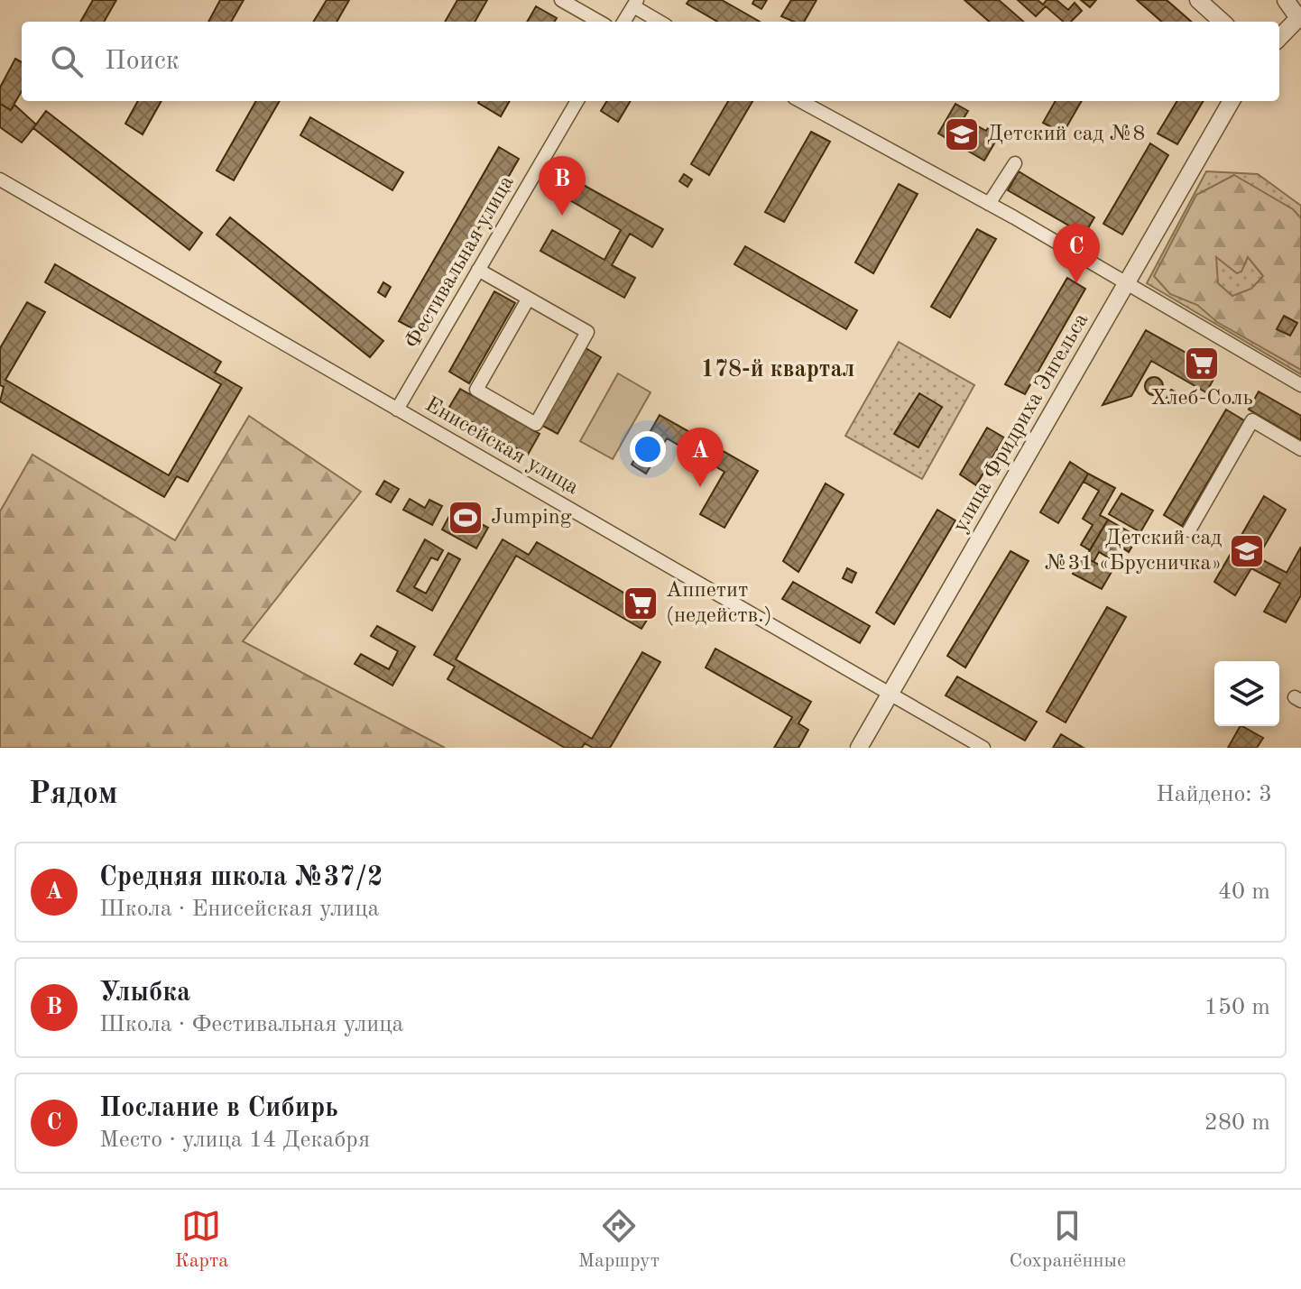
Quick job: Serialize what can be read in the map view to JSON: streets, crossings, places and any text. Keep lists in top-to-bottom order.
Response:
{
  "streets": {
    "street": ["Фестивальная улица", "улица Фридриха Энгельса", "Енисейская улица"]
  },
  "crossings": [
    ["Фестивальная улица", "Енисейская улица"],
    ["улица Фридриха Энгельса", "Енисейская улица"]
  ],
  "districts": ["178-й квартал"],
  "places": {
    "school or university": ["Детский сад №8", "Детский сад №31 «Брусничка»"],
    "supermarket": ["Хлеб-Соль", "Аппетит (недейств.)"],
    "sports": ["Jumping"]
  },
  "page": {
    "search": "Поиск",
    "pins": ["B", "C", "A"],
    "heading": ["Рядом", "Найдено: 3"],
    "list": [
      {
        "mark": "A",
        "name": "Средняя школа №37/2",
        "note": "Школа · Енисейская улица",
        "value": "40 m"
      },
      {
        "mark": "B",
        "name": "Улыбка",
        "note": "Школа · Фестивальная улица",
        "value": "150 m"
      },
      {
        "mark": "C",
        "name": "Послание в Сибирь",
        "note": "Место · улица 14 Декабря",
        "value": "280 m"
      }
    ],
    "nav": ["Карта", "Маршрут", "Сохранённые"]
  }
}
